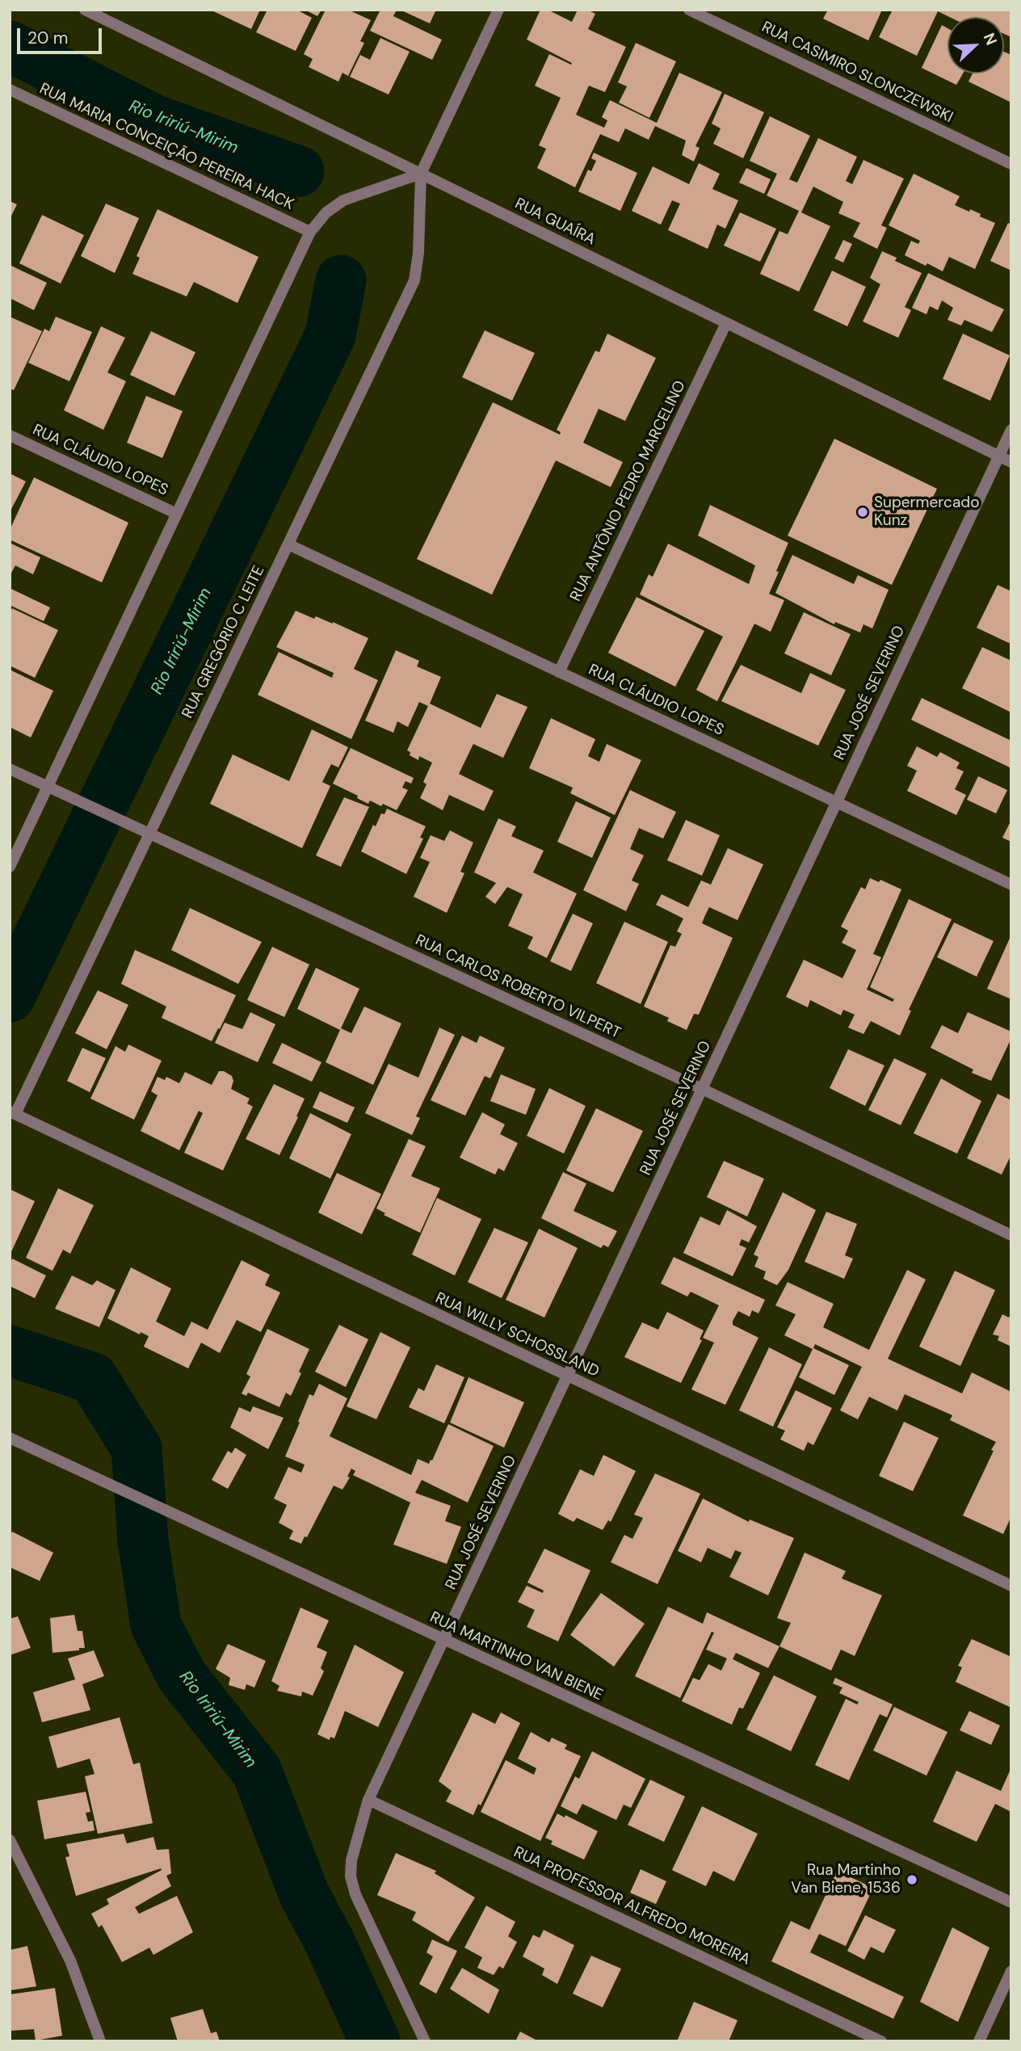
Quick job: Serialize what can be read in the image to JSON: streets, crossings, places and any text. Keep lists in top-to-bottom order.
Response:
{
  "streets": {
    "street": [
      "RUA CASIMIRO SLONCZEWSKI",
      "RUA MARIA CONCEIÇÃO PEREIRA HACK",
      "RUA GUAÍRA",
      "RUA CLÁUDIO LOPES",
      "RUA ANTÔNIO PEDRO MARCELINO",
      "RUA GREGÓRIO C LEITE",
      "RUA JOSÉ SEVERINO",
      "RUA CARLOS ROBERTO VILPERT",
      "RUA WILLY SCHOSSLAND",
      "RUA MARTINHO VAN BIENE",
      "RUA PROFESSOR ALFREDO MOREIRA"
    ]
  },
  "crossings": [
    ["RUA GUAÍRA", "RUA ANTÔNIO PEDRO MARCELINO"],
    ["RUA GUAÍRA", "RUA GREGÓRIO C LEITE"],
    ["RUA GUAÍRA", "RUA JOSÉ SEVERINO"],
    ["RUA CLÁUDIO LOPES", "RUA ANTÔNIO PEDRO MARCELINO"],
    ["RUA CLÁUDIO LOPES", "RUA GREGÓRIO C LEITE"],
    ["RUA CLÁUDIO LOPES", "RUA JOSÉ SEVERINO"],
    ["RUA GREGÓRIO C LEITE", "RUA CARLOS ROBERTO VILPERT"],
    ["RUA GREGÓRIO C LEITE", "RUA WILLY SCHOSSLAND"],
    ["RUA JOSÉ SEVERINO", "RUA CARLOS ROBERTO VILPERT"],
    ["RUA JOSÉ SEVERINO", "RUA WILLY SCHOSSLAND"],
    ["RUA JOSÉ SEVERINO", "RUA MARTINHO VAN BIENE"],
    ["RUA JOSÉ SEVERINO", "RUA PROFESSOR ALFREDO MOREIRA"]
  ],
  "water": ["Rio Iririú-Mirim"],
  "places": ["Supermercado Kunz", "Rua Martinho Van Biene, 1536"],
  "scale_bar": "20 m",
  "north": "top right"
}
